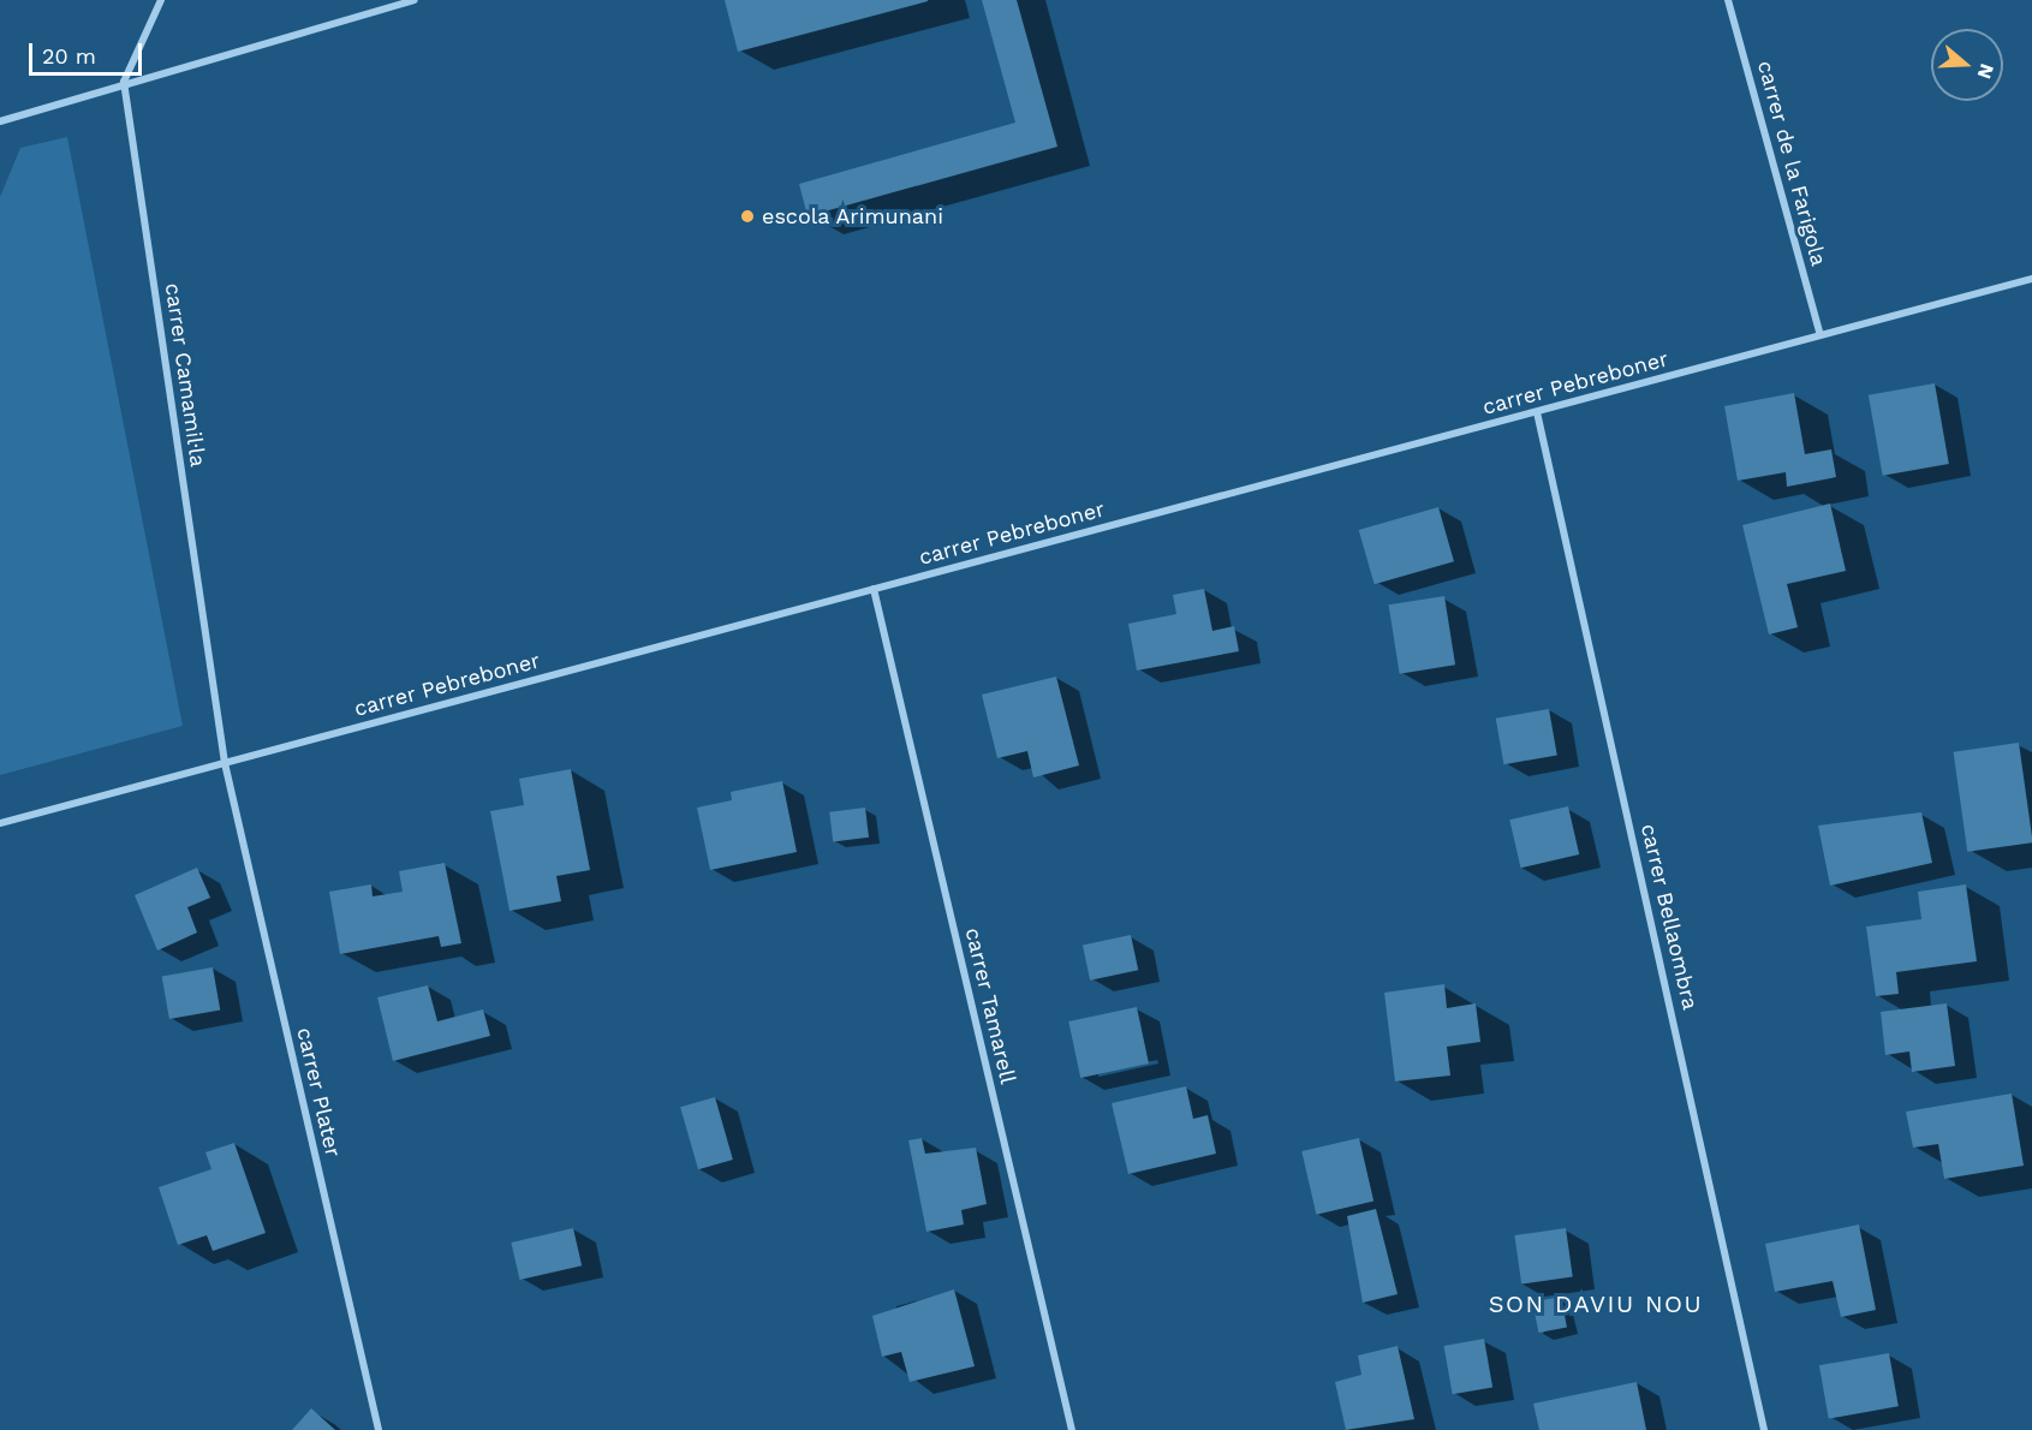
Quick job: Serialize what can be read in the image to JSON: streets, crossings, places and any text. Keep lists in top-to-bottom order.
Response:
{
  "streets": {
    "street": [
      "carrer de la Farigola",
      "carrer Camamil·la",
      "carrer Pebreboner",
      "carrer Bellaombra",
      "carrer Tamarell",
      "carrer Plater"
    ]
  },
  "crossings": [
    ["carrer de la Farigola", "carrer Pebreboner"],
    ["carrer Camamil·la", "carrer Pebreboner"],
    ["carrer Camamil·la", "carrer Plater"],
    ["carrer Pebreboner", "carrer Bellaombra"],
    ["carrer Pebreboner", "carrer Tamarell"],
    ["carrer Pebreboner", "carrer Plater"]
  ],
  "districts": ["SON DAVIU NOU"],
  "places": ["escola Arimunani"],
  "scale_bar": "20 m",
  "north": "right"
}
